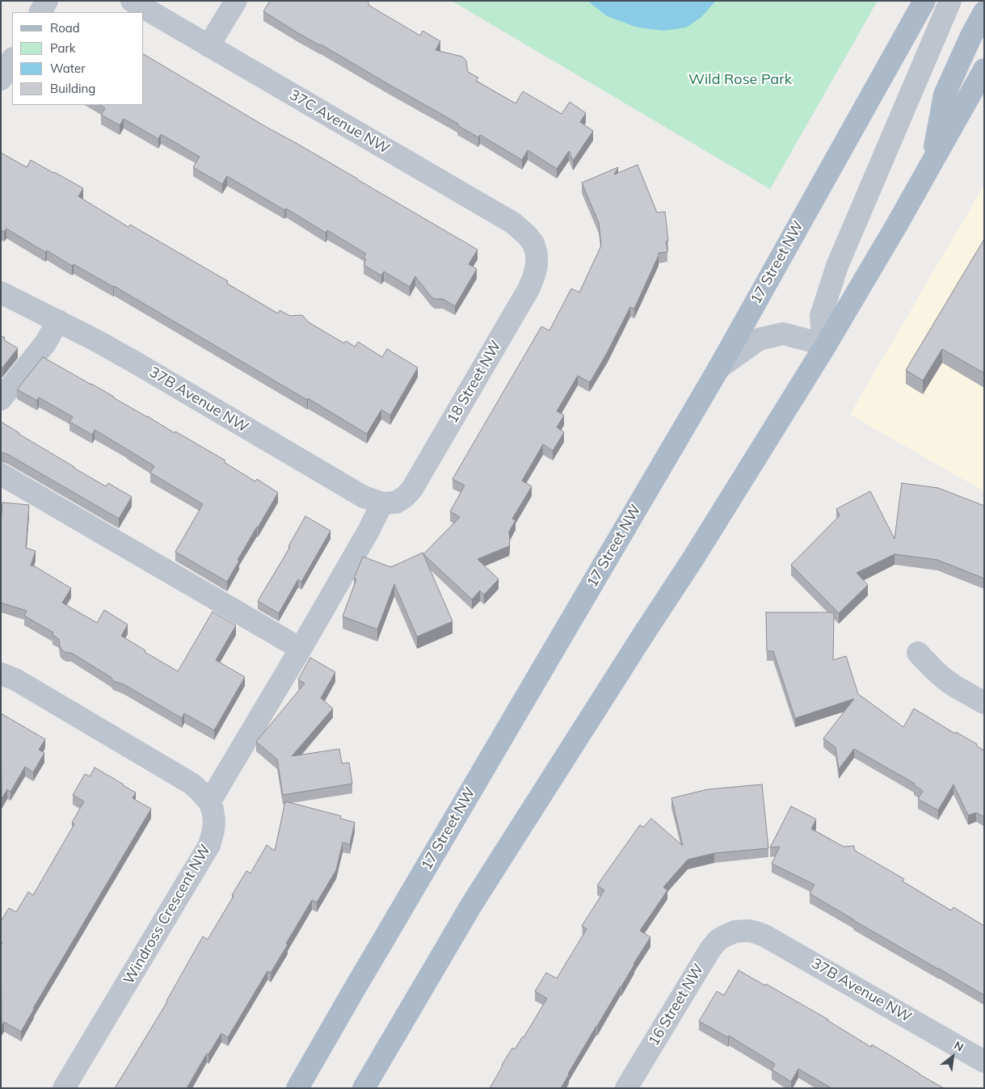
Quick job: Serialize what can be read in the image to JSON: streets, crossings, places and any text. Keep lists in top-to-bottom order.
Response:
{
  "streets": {
    "main road": ["17 Street NW"],
    "street": [
      "37C Avenue NW",
      "18 Street NW",
      "37B Avenue NW",
      "Windross Crescent NW",
      "16 Street NW"
    ]
  },
  "crossings": [
    ["37C Avenue NW", "18 Street NW"],
    ["18 Street NW", "37B Avenue NW"],
    ["37B Avenue NW", "16 Street NW"]
  ],
  "parks": ["Wild Rose Park"],
  "legend": [
    "Road",
    "Park",
    "Water",
    "Building"
  ],
  "north": "top right"
}
